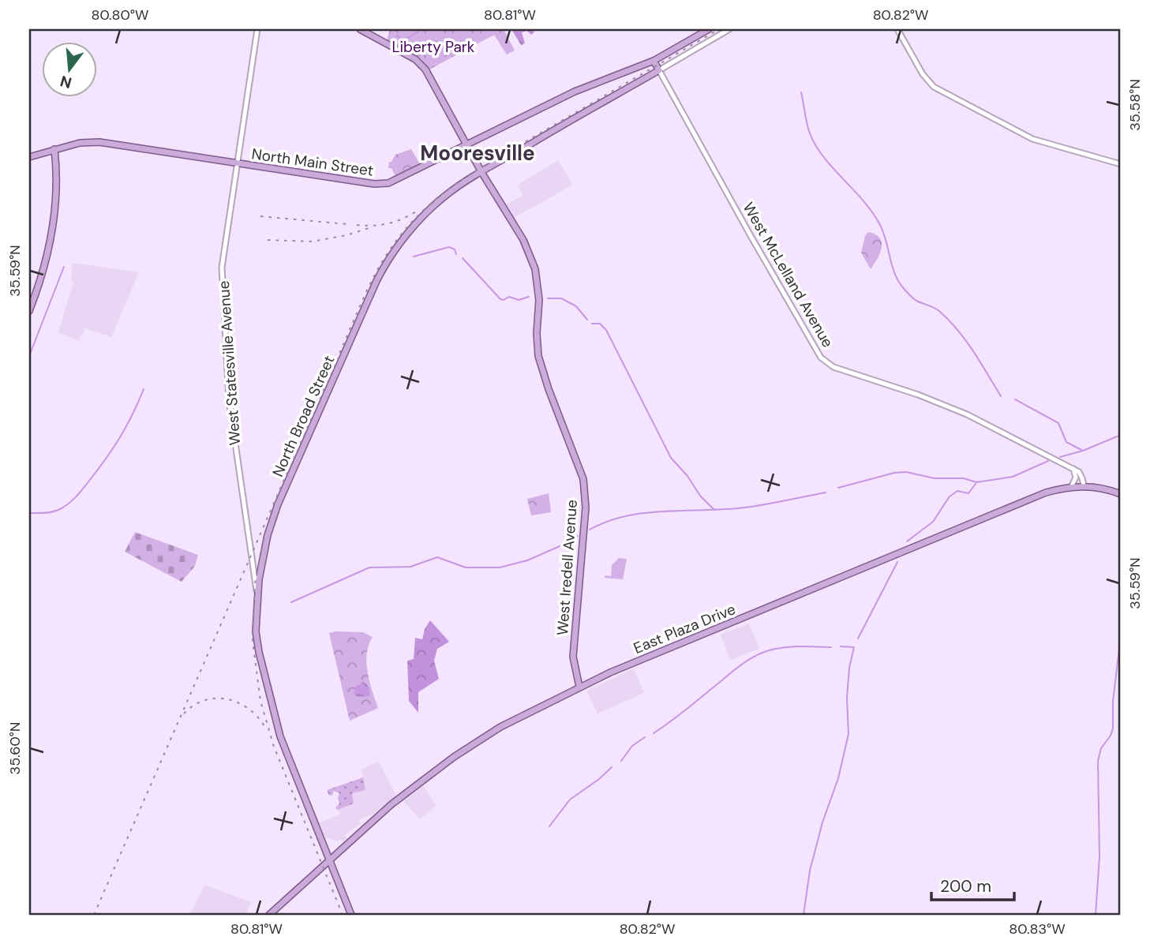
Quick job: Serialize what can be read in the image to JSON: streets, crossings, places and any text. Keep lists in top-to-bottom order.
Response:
{
  "streets": {
    "main road": [
      "North Main Street",
      "West McLelland Avenue",
      "North Broad Street",
      "West Iredell Avenue",
      "East Plaza Drive"
    ],
    "street": ["West Statesville Avenue"]
  },
  "crossings": [
    ["North Main Street", "West McLelland Avenue"],
    ["North Main Street", "West Statesville Avenue"],
    ["North Main Street", "West Iredell Avenue"],
    ["West McLelland Avenue", "North Broad Street"],
    ["West Statesville Avenue", "North Broad Street"],
    ["North Broad Street", "West Iredell Avenue"],
    ["North Broad Street", "East Plaza Drive"],
    ["West Iredell Avenue", "East Plaza Drive"]
  ],
  "districts": ["Mooresville"],
  "parks": ["Liberty Park"],
  "scale_bar": "200 m",
  "north": "bottom",
  "coordinates": [
    "80.80°W",
    "80.81°W",
    "80.82°W",
    "35.58°N",
    "35.59°N",
    "35.60°N",
    "80.83°W"
  ]
}
